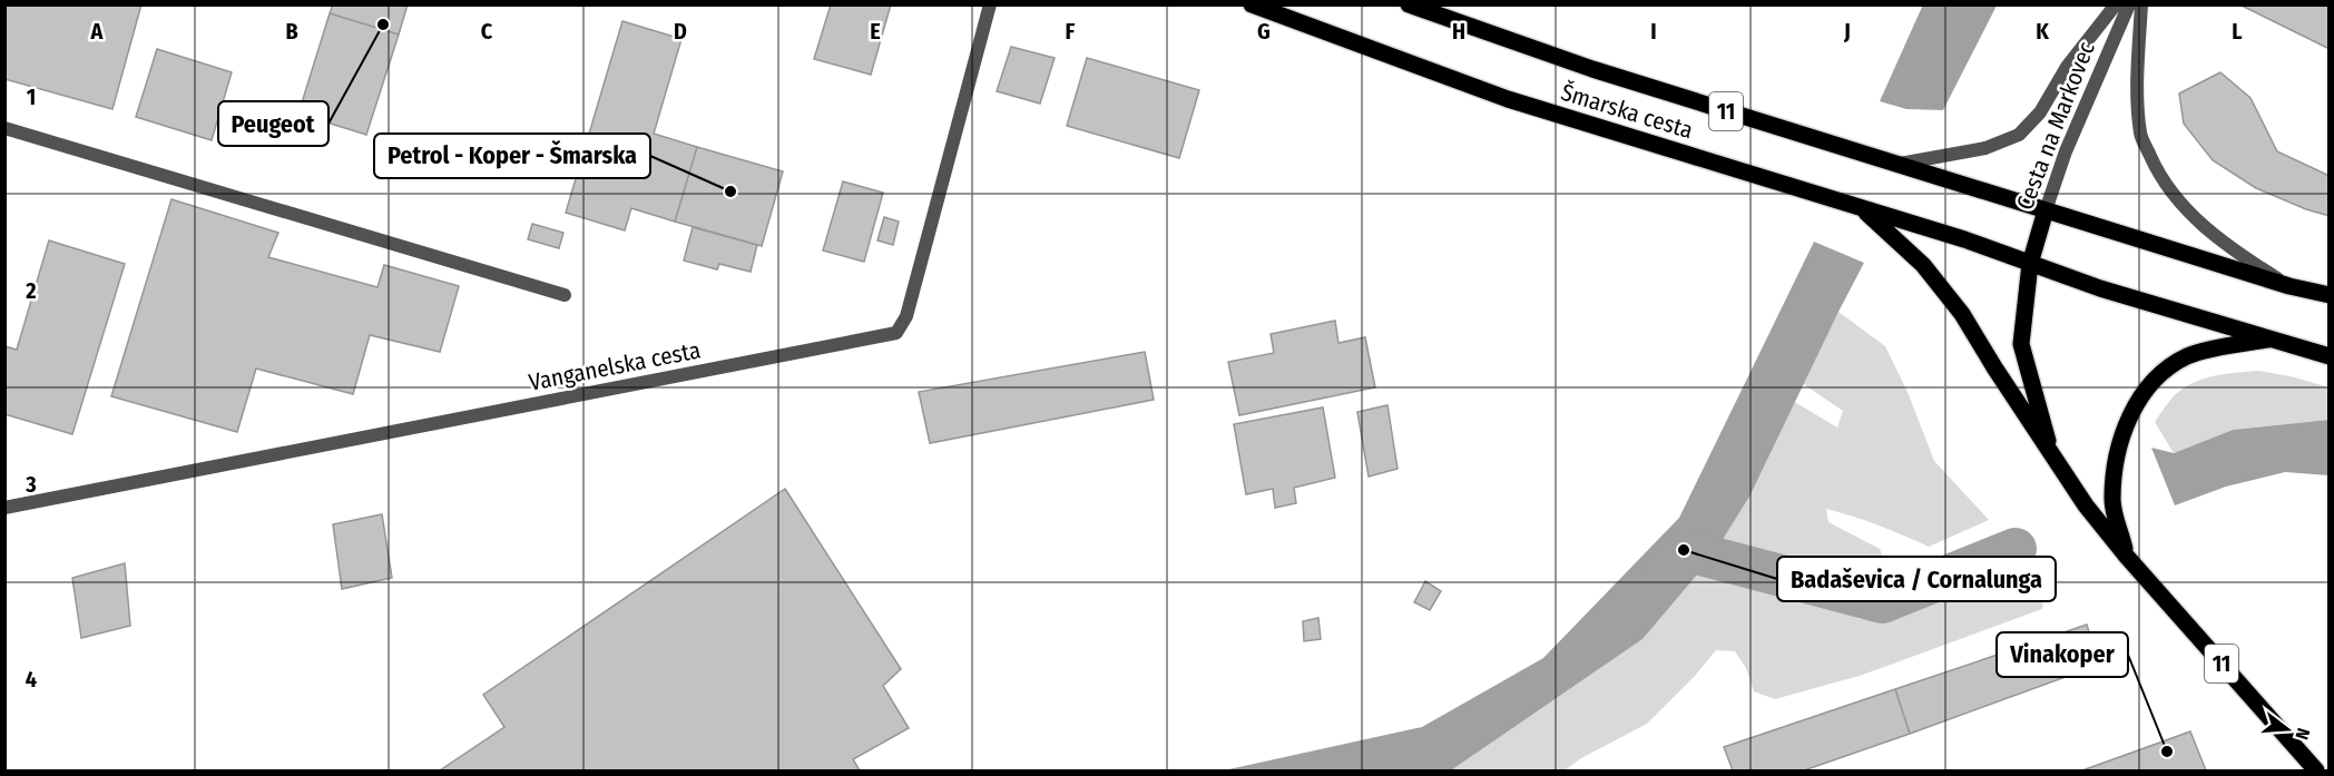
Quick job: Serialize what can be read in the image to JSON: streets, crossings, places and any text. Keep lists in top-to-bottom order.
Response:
{
  "streets": {
    "main road": ["Šmarska cesta", "11", "Cesta na Markovec"],
    "street": ["Vanganelska cesta"]
  },
  "crossings": [
    ["Šmarska cesta", "11"],
    ["Šmarska cesta", "Cesta na Markovec"],
    ["11", "Cesta na Markovec"]
  ],
  "places": [
    "Peugeot",
    "Petrol - Koper - Šmarska",
    "Badaševica / Cornalunga",
    "Vinakoper"
  ],
  "north": "right",
  "grid": {
    "columns": [
      "A",
      "B",
      "C",
      "D",
      "E",
      "F",
      "G",
      "H",
      "I",
      "J",
      "K",
      "L"
    ],
    "rows": [
      "1",
      "2",
      "3",
      "4"
    ]
  }
}
